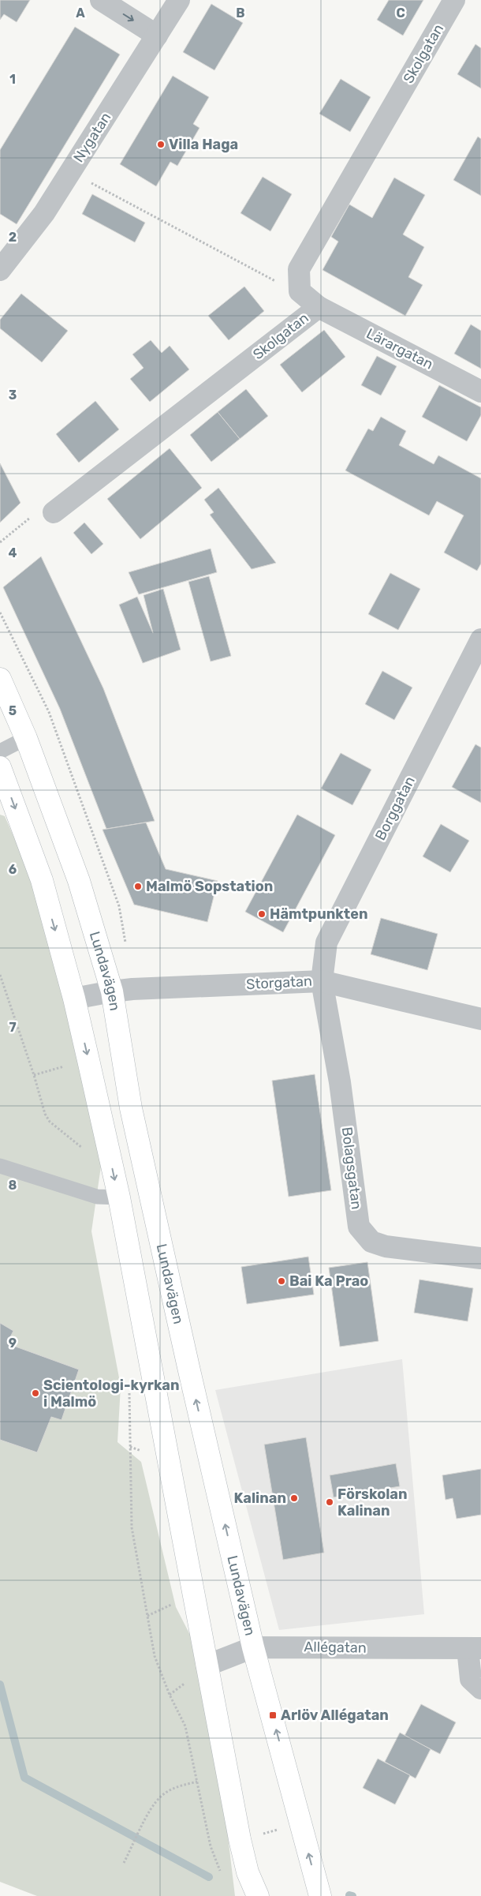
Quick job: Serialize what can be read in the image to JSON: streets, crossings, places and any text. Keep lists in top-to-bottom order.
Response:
{
  "streets": {
    "main road": ["Lundavägen"],
    "street": [
      "Skolgatan",
      "Nygatan",
      "Lärargatan",
      "Borggatan",
      "Storgatan",
      "Bolagsgatan",
      "Allégatan"
    ]
  },
  "crossings": [
    ["Skolgatan", "Lärargatan"],
    ["Borggatan", "Storgatan"],
    ["Borggatan", "Bolagsgatan"],
    ["Lundavägen", "Storgatan"],
    ["Lundavägen", "Allégatan"],
    ["Storgatan", "Bolagsgatan"]
  ],
  "places": {
    "other": [
      "Villa Haga",
      "Malmö Sopstation",
      "Hämtpunkten",
      "Bai Ka Prao",
      "Scientologi-kyrkan i Malmö",
      "Kalinan",
      "Förskolan Kalinan"
    ],
    "transit": ["Arlöv Allégatan"]
  },
  "grid": {
    "columns": ["A", "B", "C"],
    "rows": [
      "1",
      "2",
      "3",
      "4",
      "5",
      "6",
      "7",
      "8",
      "9"
    ]
  }
}
